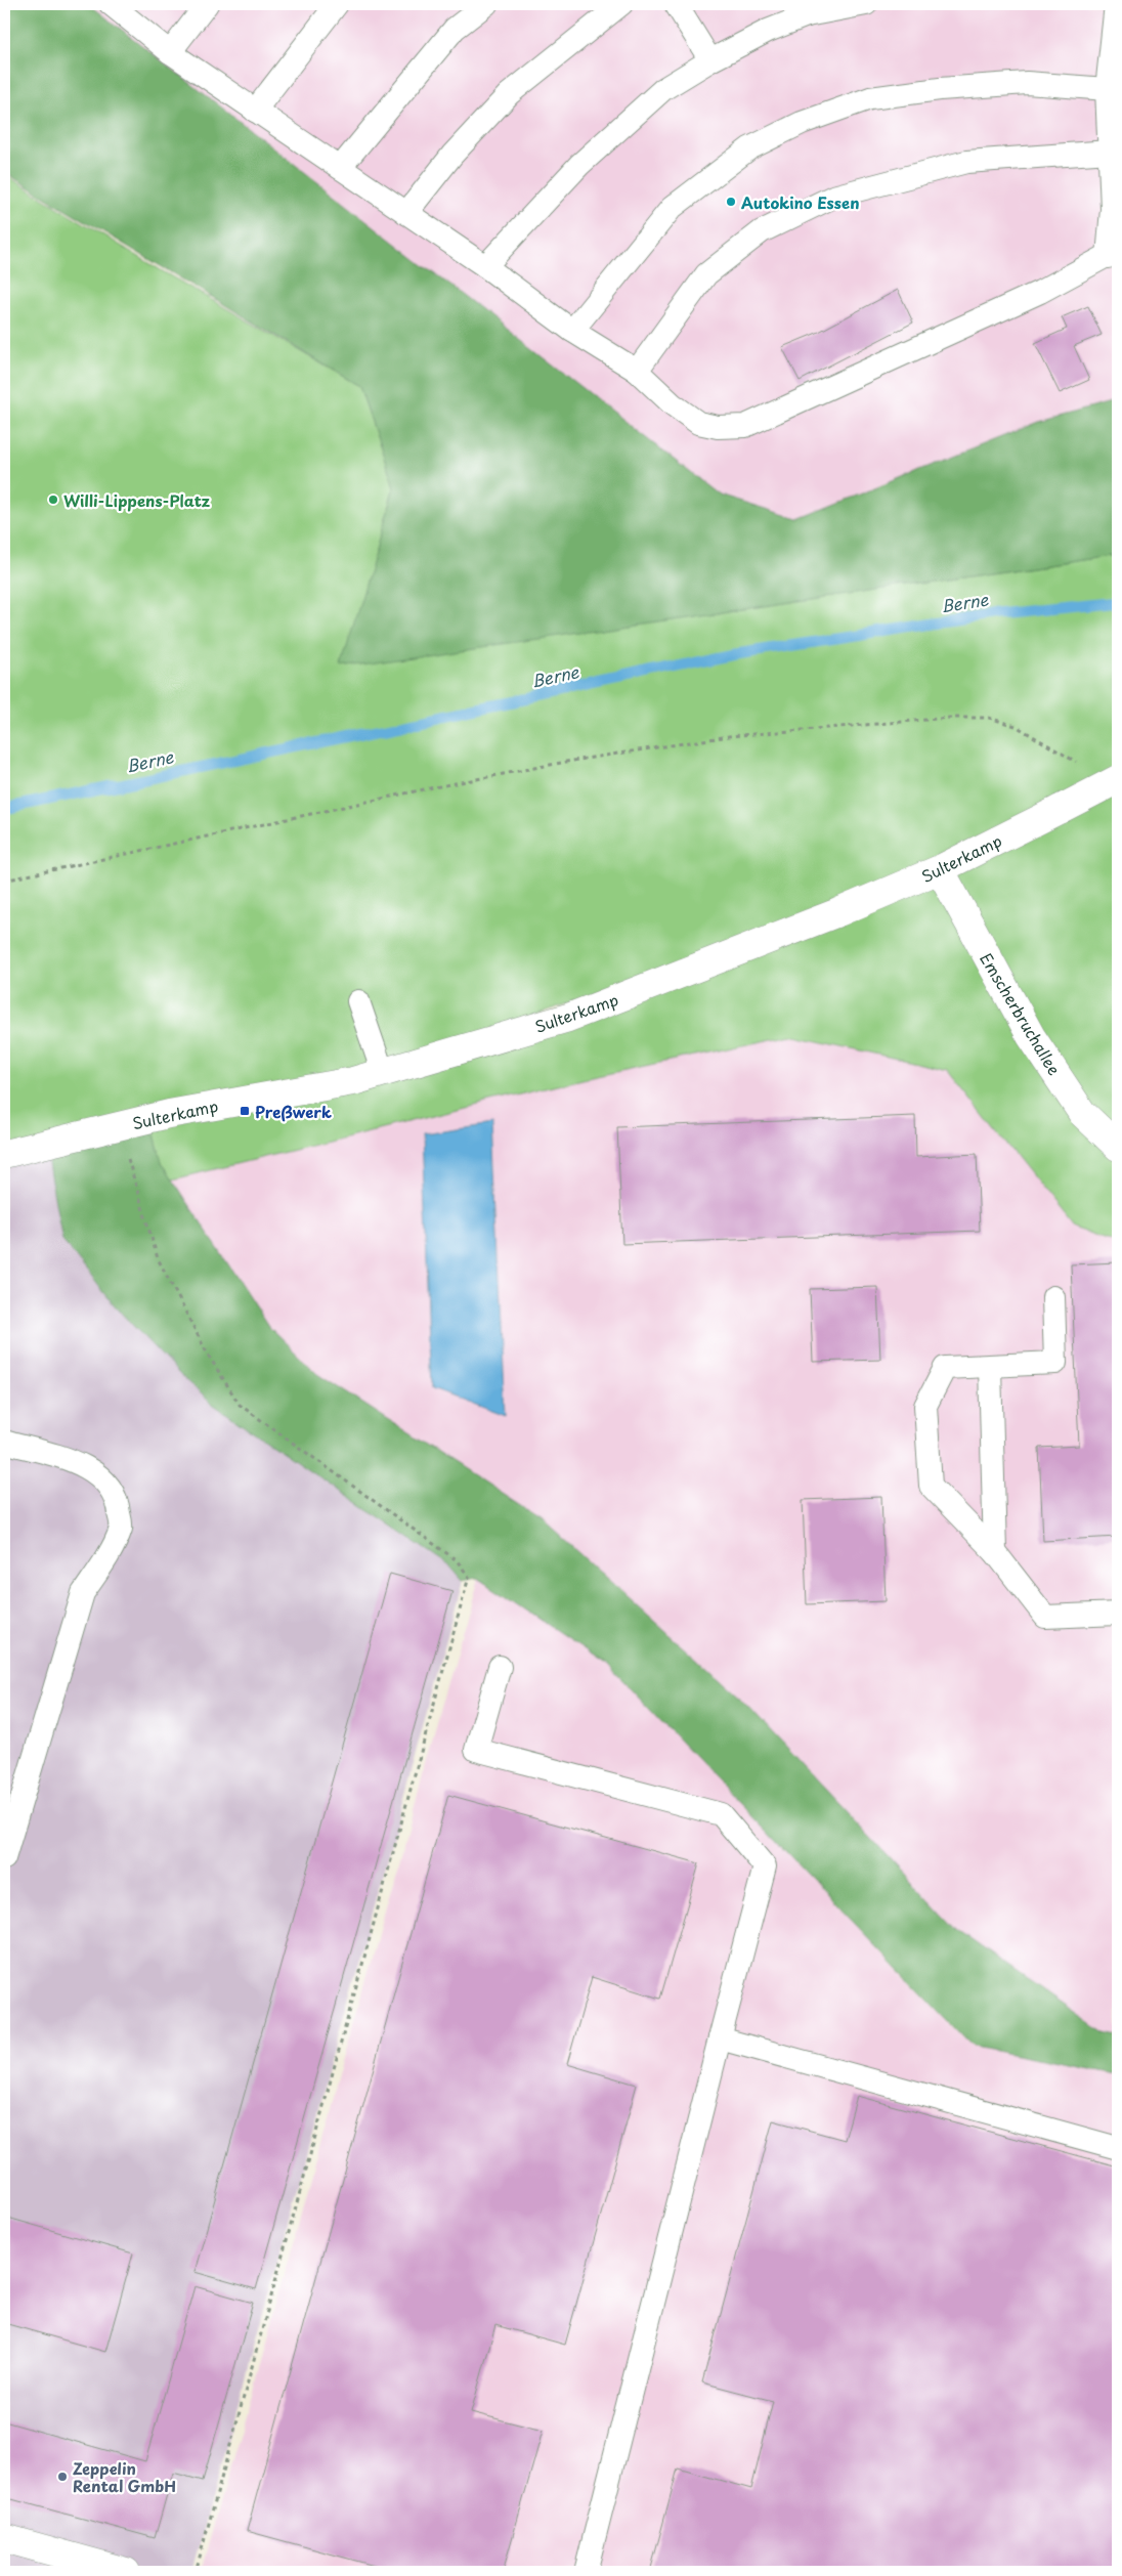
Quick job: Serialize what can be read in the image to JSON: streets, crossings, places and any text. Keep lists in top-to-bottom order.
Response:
{
  "streets": {
    "street": ["Sulterkamp", "Emscherbruchallee"]
  },
  "crossings": [
    ["Sulterkamp", "Emscherbruchallee"]
  ],
  "water": ["Berne"],
  "places": {
    "other": ["Autokino Essen", "Willi-Lippens-Platz", "Zeppelin Rental GmbH"],
    "transit": ["Preßwerk"]
  }
}
